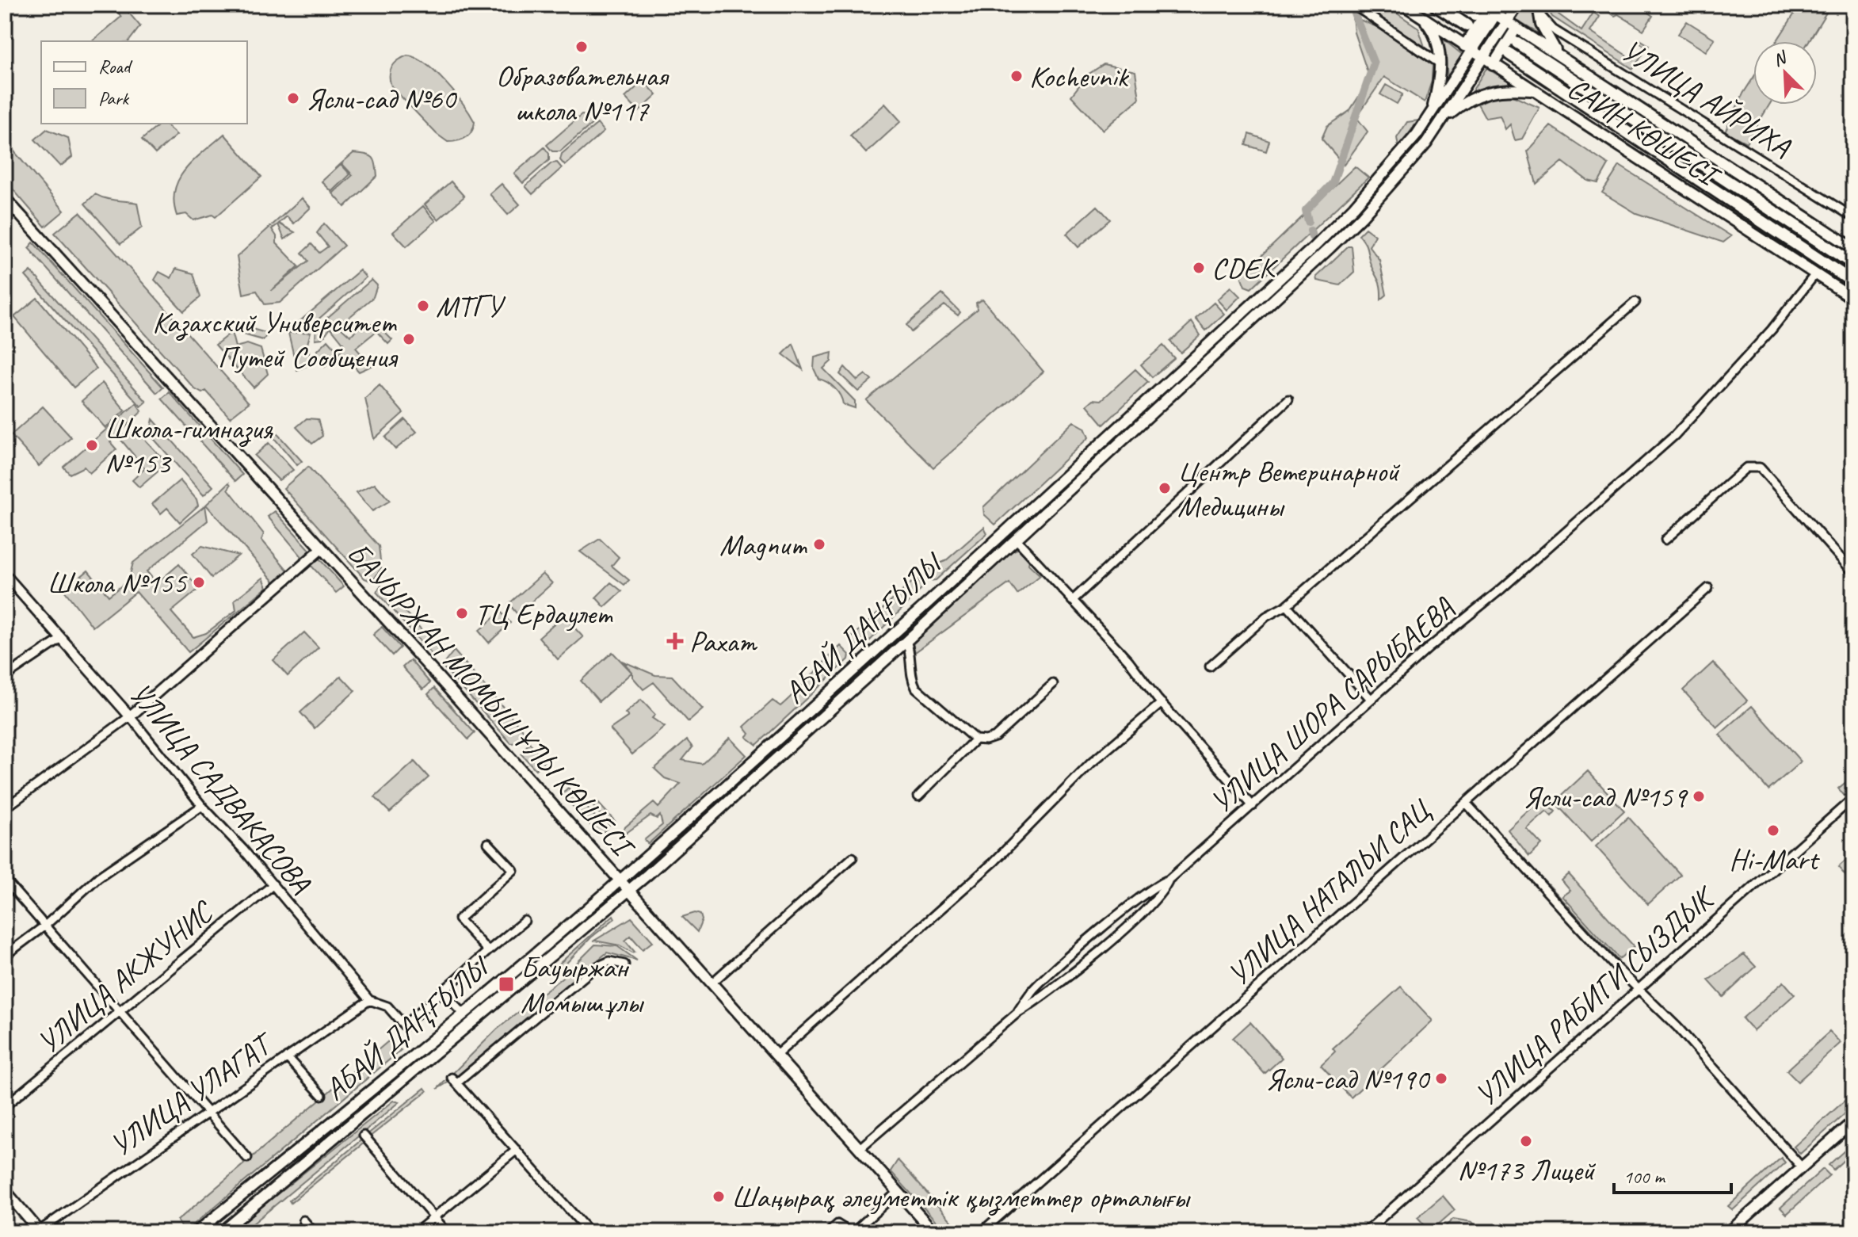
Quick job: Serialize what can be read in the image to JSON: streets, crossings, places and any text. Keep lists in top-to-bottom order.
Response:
{
  "streets": {
    "main road": ["САИН КӨШЕСІ", "АБАЙ ДАҢҒЫЛЫ", "БАУЫРЖАН МОМЫШҰЛЫ КӨШЕСІ"],
    "street": [
      "УЛИЦА АЙРИХА",
      "УЛИЦА ШОРА САРЫБАЕВА",
      "УЛИЦА САДВАКАСОВА",
      "УЛИЦА НАТАЛЬИ САЦ",
      "УЛИЦА АКЖУНИС",
      "УЛИЦА РАБИГИ СЫЗДЫК",
      "УЛИЦА УЛАГАТ"
    ]
  },
  "crossings": [
    ["САИН КӨШЕСІ", "АБАЙ ДАҢҒЫЛЫ"],
    ["САИН КӨШЕСІ", "УЛИЦА ШОРА САРЫБАЕВА"],
    ["АБАЙ ДАҢҒЫЛЫ", "БАУЫРЖАН МОМЫШҰЛЫ КӨШЕСІ"],
    ["БАУЫРЖАН МОМЫШҰЛЫ КӨШЕСІ", "УЛИЦА ШОРА САРЫБАЕВА"],
    ["УЛИЦА САДВАКАСОВА", "УЛИЦА АКЖУНИС"],
    ["УЛИЦА САДВАКАСОВА", "УЛИЦА УЛАГАТ"]
  ],
  "places": {
    "other": [
      "Образовательная школа №117",
      "Kochevnik",
      "Ясли-сад №60",
      "CDEK",
      "МТГУ",
      "Казахский Университет Путей Сообщения",
      "Школа-гимназия №153",
      "Центр Ветеринарной Медицины",
      "Magnum",
      "Школа №155",
      "ТЦ Ердаулет",
      "Ясли-сад №159",
      "Hi-Mart",
      "Ясли-сад №190",
      "№173 Лицей",
      "Шаңырақ әлеуметтік қызметтер орталығы"
    ],
    "health": ["Рахат"],
    "transit": ["Бауыржан Момышұлы"]
  },
  "legend": ["Road", "Park"],
  "scale_bar": "100 m",
  "north": "top left"
}
